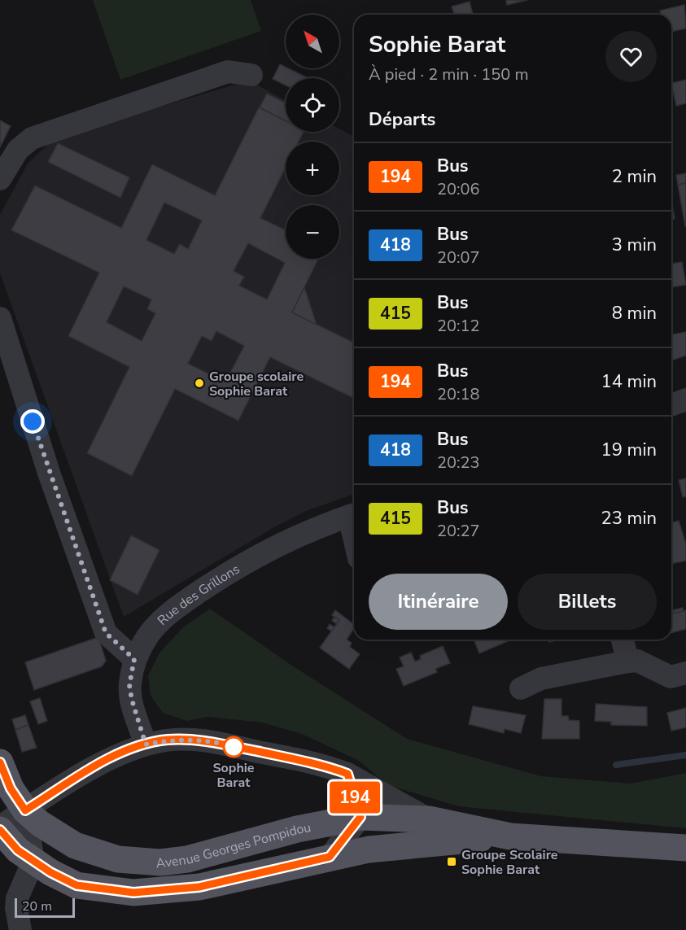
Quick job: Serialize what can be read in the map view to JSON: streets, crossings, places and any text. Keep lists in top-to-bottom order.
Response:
{
  "streets": {
    "main road": ["Avenue Georges Pompidou"],
    "street": ["Rue des Grillons"]
  },
  "places": {
    "other": ["Groupe scolaire Sophie Barat", "Sophie Barat"],
    "transit": ["Groupe Scolaire Sophie Barat"]
  },
  "lines": ["bus line 194"],
  "scale_bar": "20 m",
  "north": "top left",
  "page": {
    "on_map": "194",
    "map_buttons": ["+", "−"],
    "heading": [
      ["Sophie Barat", "À pied · 2 min · 150 m"],
      "Départs"
    ],
    "list": [
      {
        "mark": "194",
        "name": "Bus",
        "note": "20:06",
        "value": "2 min"
      },
      {
        "mark": "418",
        "name": "Bus",
        "note": "20:07",
        "value": "3 min"
      },
      {
        "mark": "415",
        "name": "Bus",
        "note": "20:12",
        "value": "8 min"
      },
      {
        "mark": "194",
        "name": "Bus",
        "note": "20:18",
        "value": "14 min"
      },
      {
        "mark": "418",
        "name": "Bus",
        "note": "20:23",
        "value": "19 min"
      },
      {
        "mark": "415",
        "name": "Bus",
        "note": "20:27",
        "value": "23 min"
      }
    ],
    "buttons": ["Itinéraire", "Billets"],
    "scale": "20 m"
  }
}
